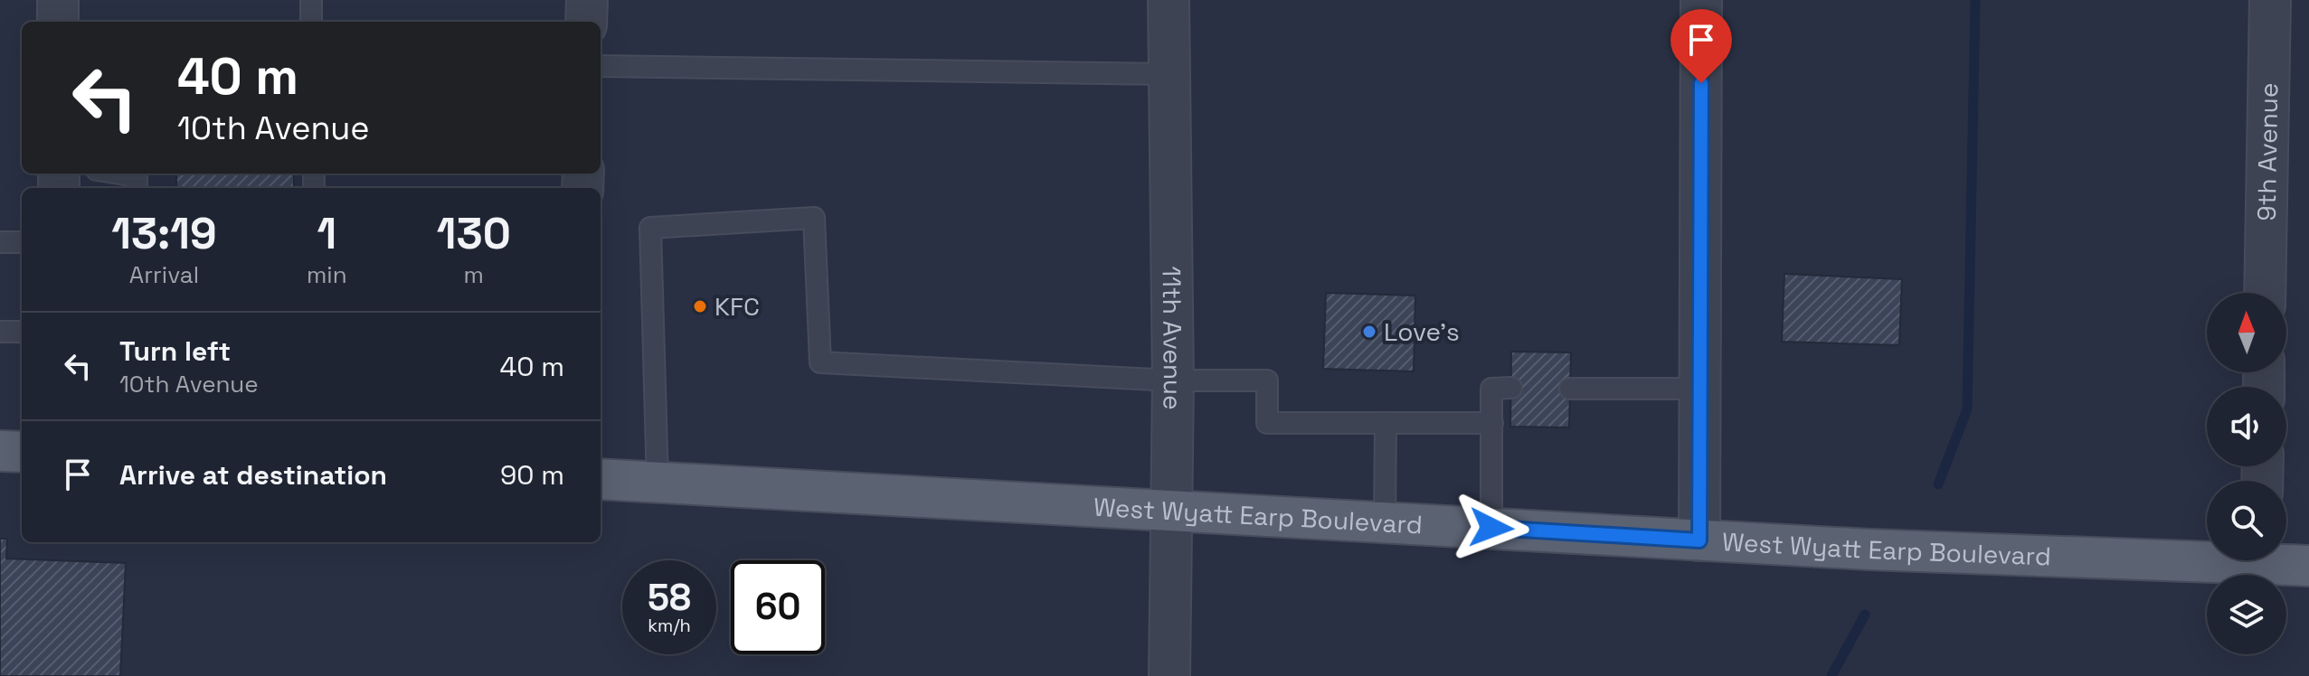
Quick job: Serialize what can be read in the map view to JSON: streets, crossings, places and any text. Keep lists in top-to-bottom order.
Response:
{
  "streets": {
    "main road": ["West Wyatt Earp Boulevard"],
    "street": ["9th Avenue", "11th Avenue"]
  },
  "crossings": [
    ["11th Avenue", "West Wyatt Earp Boulevard"]
  ],
  "places": ["KFC", "Love's"],
  "north": "top",
  "page": {
    "turn": ["40 m", "10th Avenue"],
    "eta": [
      "13:19",
      "Arrival",
      "1",
      "min",
      "130",
      "m"
    ],
    "list": [
      {
        "name": "Turn left",
        "note": "10th Avenue",
        "value": "40 m"
      },
      {
        "name": "Arrive at destination",
        "value": "90 m"
      }
    ],
    "speed": "58 km/h",
    "limit": "60"
  }
}
